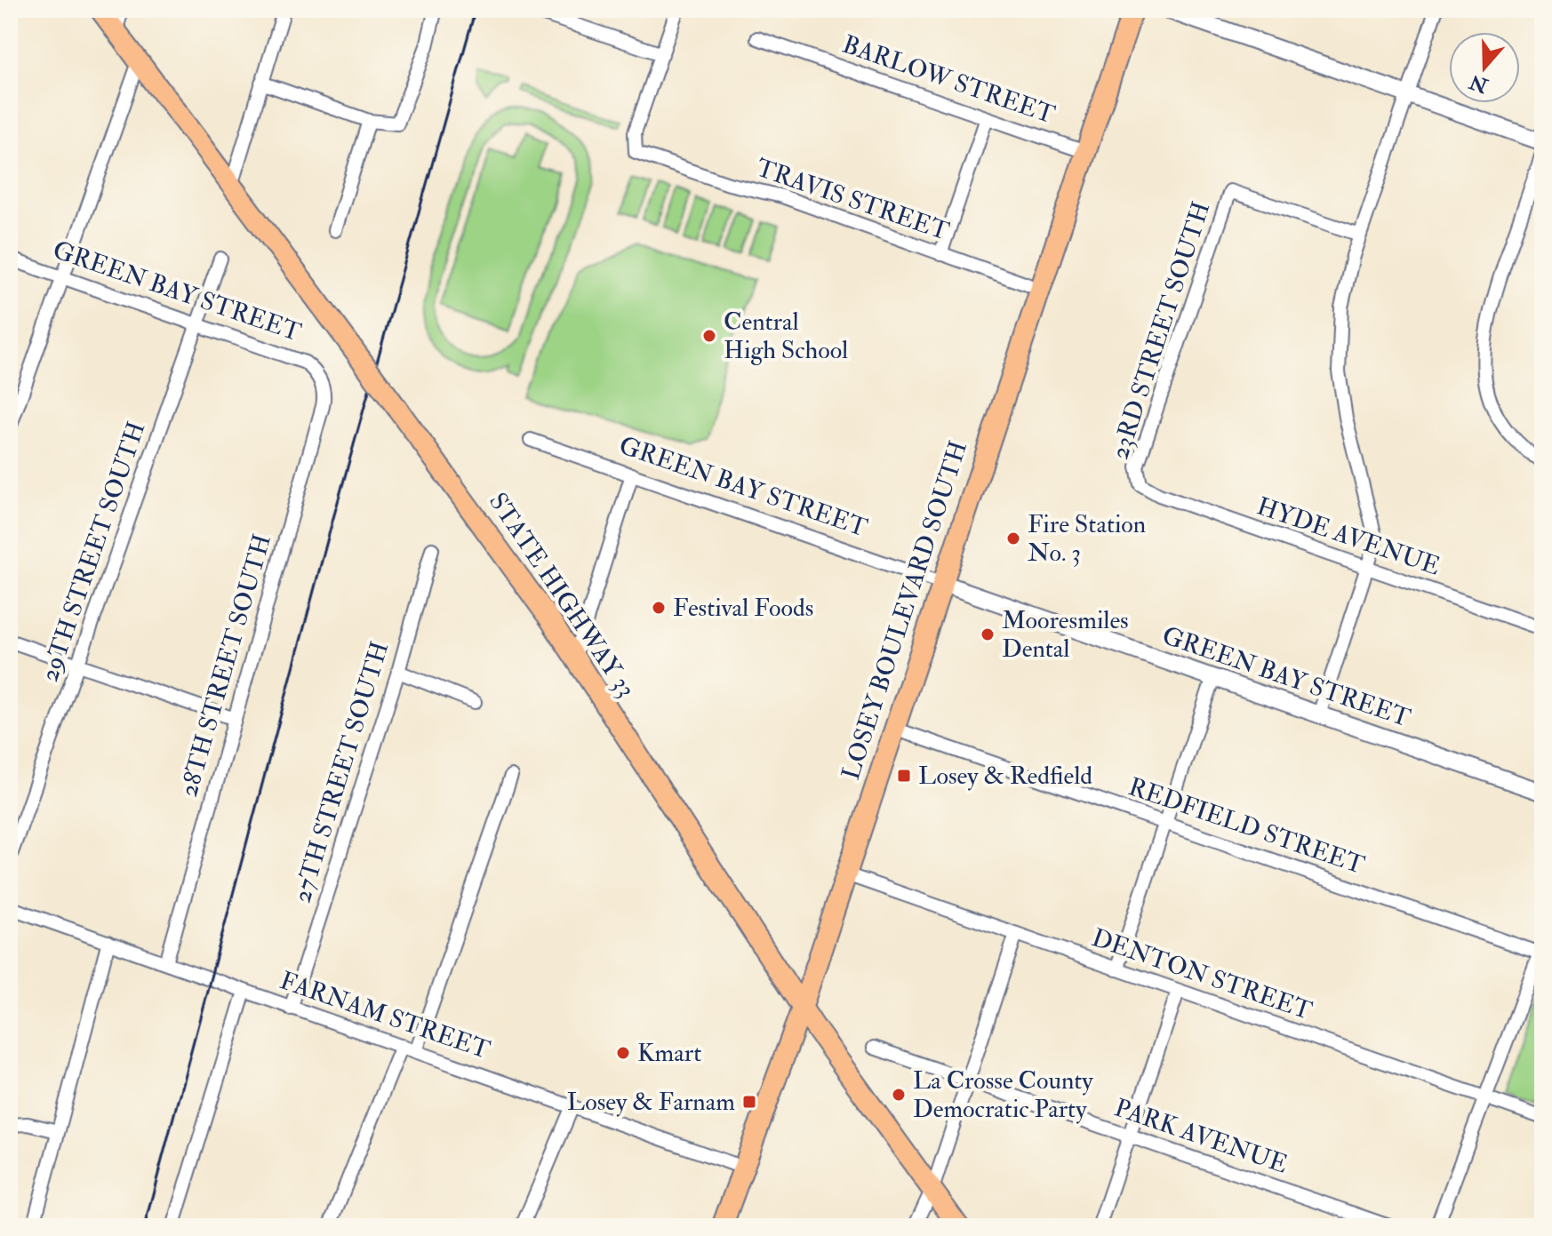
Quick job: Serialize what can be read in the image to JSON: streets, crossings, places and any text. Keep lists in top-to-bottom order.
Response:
{
  "streets": {
    "main road": ["STATE HIGHWAY 33", "LOSEY BOULEVARD SOUTH"],
    "street": [
      "BARLOW STREET",
      "TRAVIS STREET",
      "GREEN BAY STREET",
      "23RD STREET SOUTH",
      "HYDE AVENUE",
      "29TH STREET SOUTH",
      "28TH STREET SOUTH",
      "27TH STREET SOUTH",
      "REDFIELD STREET",
      "DENTON STREET",
      "FARNAM STREET",
      "PARK AVENUE"
    ]
  },
  "crossings": [
    ["BARLOW STREET", "LOSEY BOULEVARD SOUTH"],
    ["TRAVIS STREET", "LOSEY BOULEVARD SOUTH"],
    ["GREEN BAY STREET", "29TH STREET SOUTH"],
    ["GREEN BAY STREET", "LOSEY BOULEVARD SOUTH"],
    ["GREEN BAY STREET", "28TH STREET SOUTH"],
    ["23RD STREET SOUTH", "HYDE AVENUE"],
    ["STATE HIGHWAY 33", "LOSEY BOULEVARD SOUTH"],
    ["LOSEY BOULEVARD SOUTH", "REDFIELD STREET"],
    ["LOSEY BOULEVARD SOUTH", "DENTON STREET"],
    ["LOSEY BOULEVARD SOUTH", "FARNAM STREET"],
    ["28TH STREET SOUTH", "FARNAM STREET"],
    ["27TH STREET SOUTH", "FARNAM STREET"]
  ],
  "places": {
    "other": [
      "Central High School",
      "Fire Station No. 3",
      "Festival Foods",
      "Mooresmiles Dental",
      "Kmart",
      "La Crosse County Democratic Party"
    ],
    "transit": ["Losey & Redfield", "Losey & Farnam"]
  },
  "north": "bottom"
}
